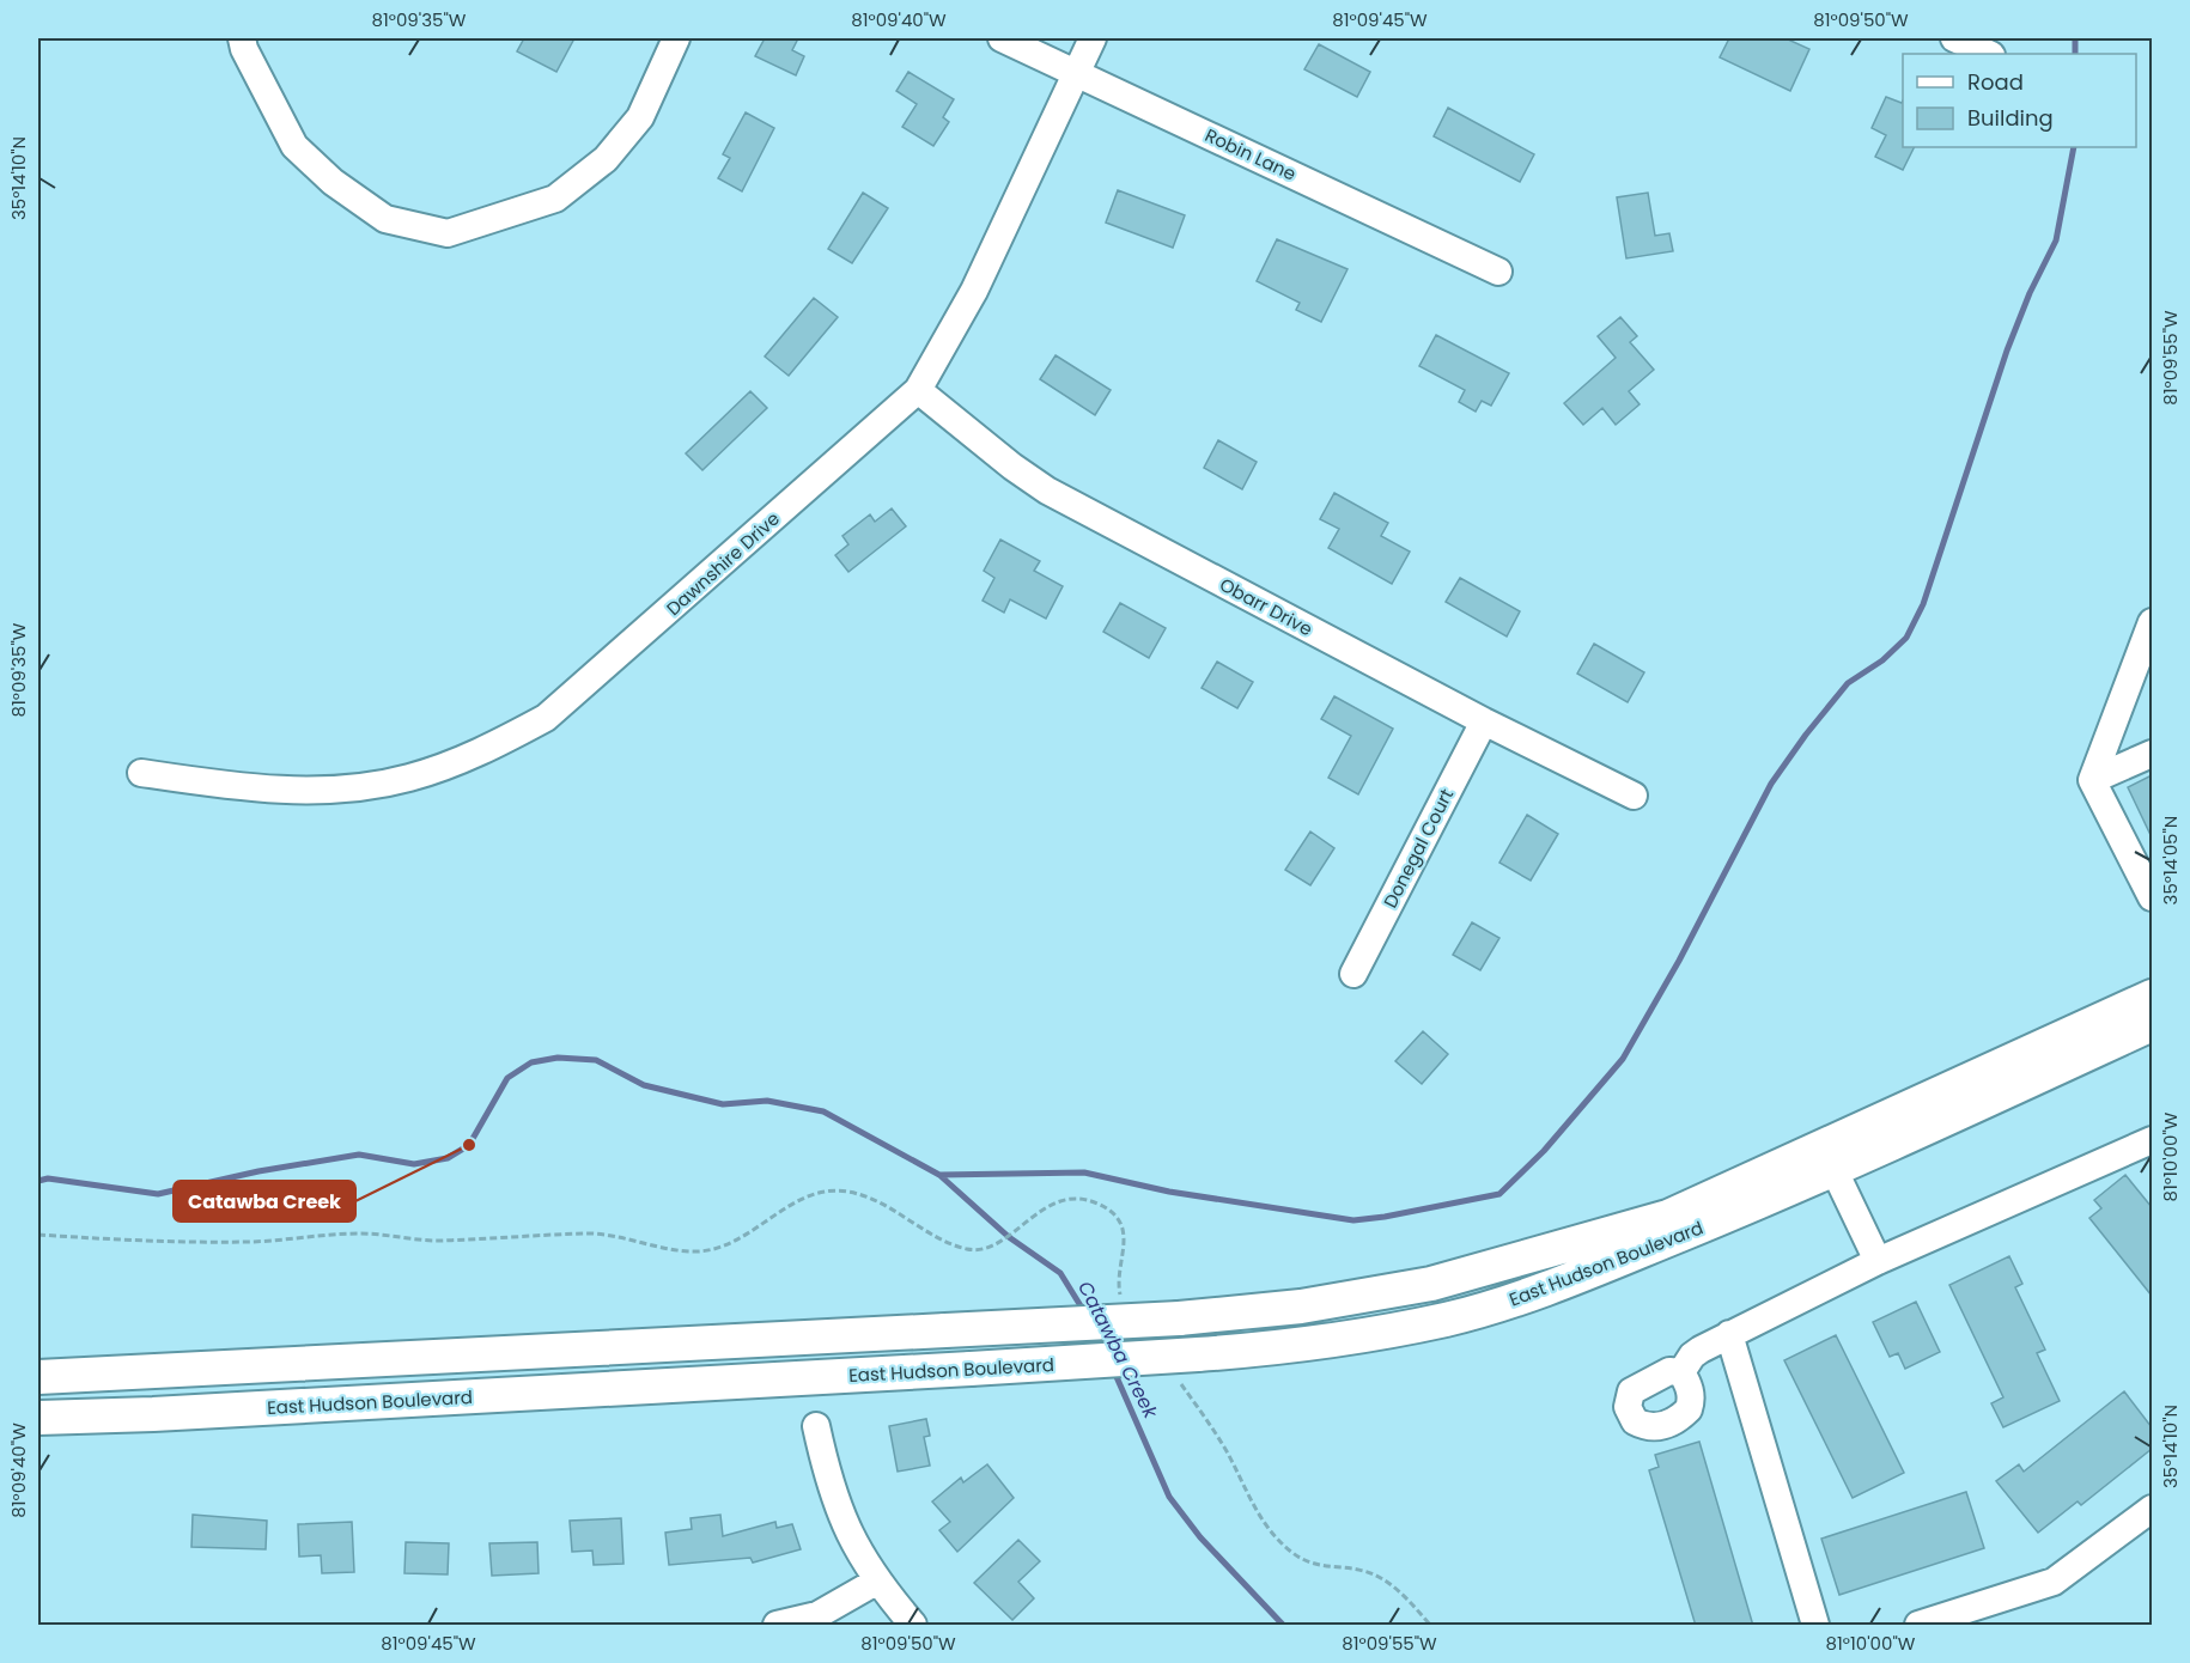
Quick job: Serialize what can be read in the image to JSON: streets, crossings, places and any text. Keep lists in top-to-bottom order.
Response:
{
  "streets": {
    "main road": ["East Hudson Boulevard"],
    "street": [
      "Robin Lane",
      "Dawnshire Drive",
      "Obarr Drive",
      "Donegal Court"
    ]
  },
  "crossings": [
    ["Robin Lane", "Dawnshire Drive"],
    ["Dawnshire Drive", "Obarr Drive"],
    ["Obarr Drive", "Donegal Court"]
  ],
  "water": ["Catawba Creek"],
  "places": ["Catawba Creek"],
  "legend": ["Road", "Building"],
  "coordinates": [
    "81°09'35\"W",
    "81°09'40\"W",
    "81°09'45\"W",
    "81°09'50\"W",
    "35°14'10\"N",
    "81°09'55\"W",
    "35°14'05\"N",
    "81°10'00\"W"
  ]
}
